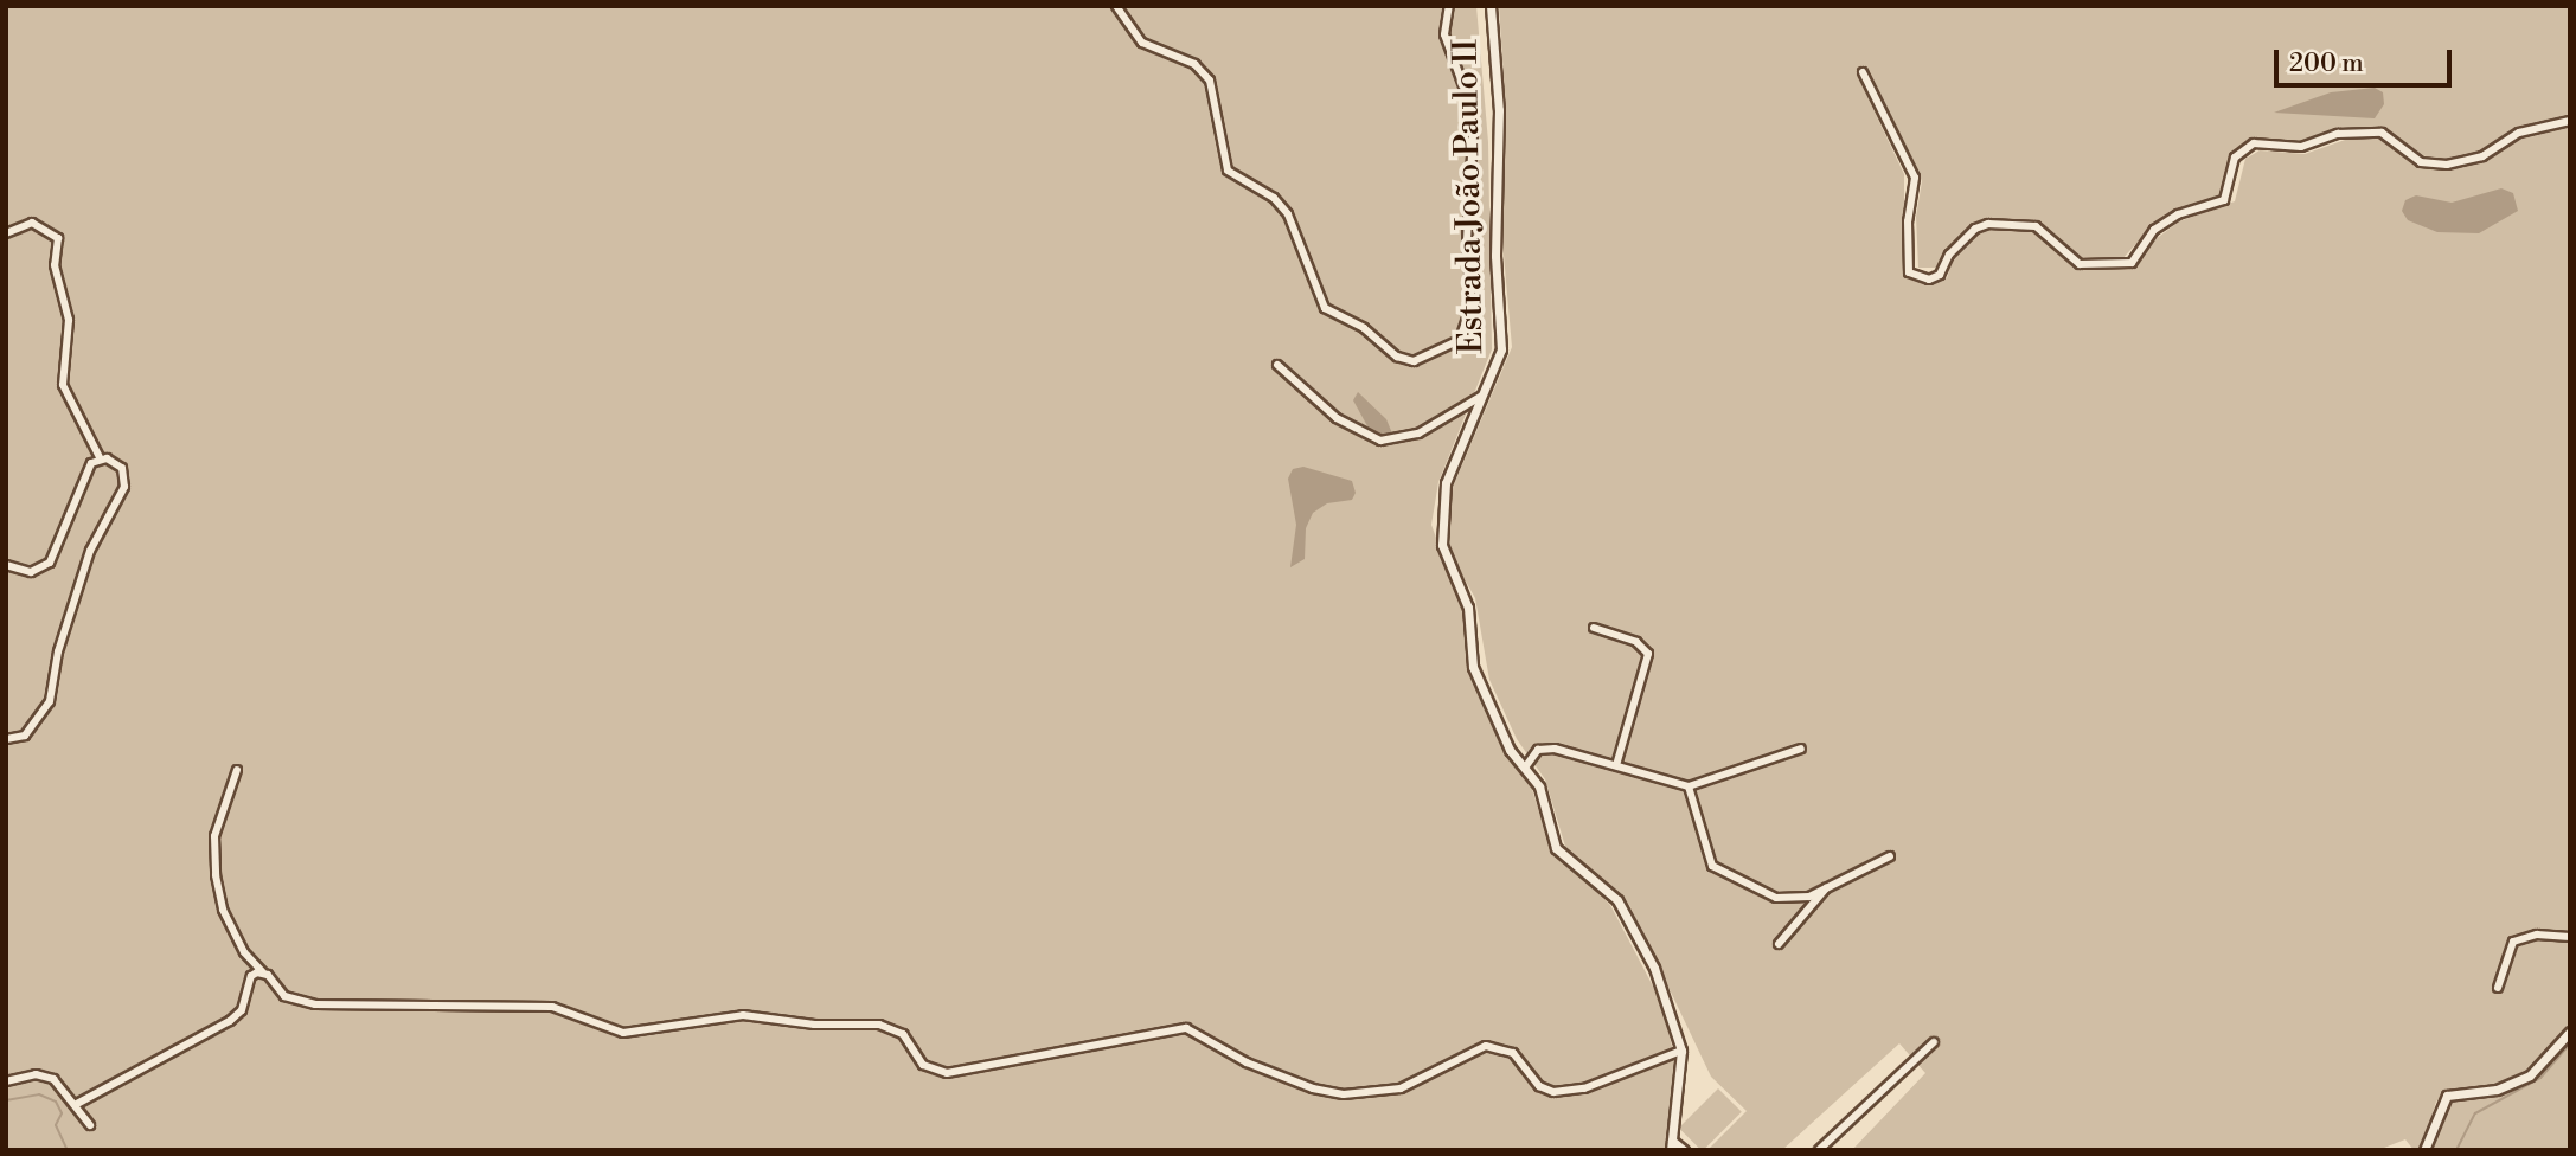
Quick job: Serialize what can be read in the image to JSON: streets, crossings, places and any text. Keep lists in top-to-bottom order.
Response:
{
  "streets": {
    "street": ["Estrada João Paulo II"]
  },
  "scale_bar": "200 m"
}
